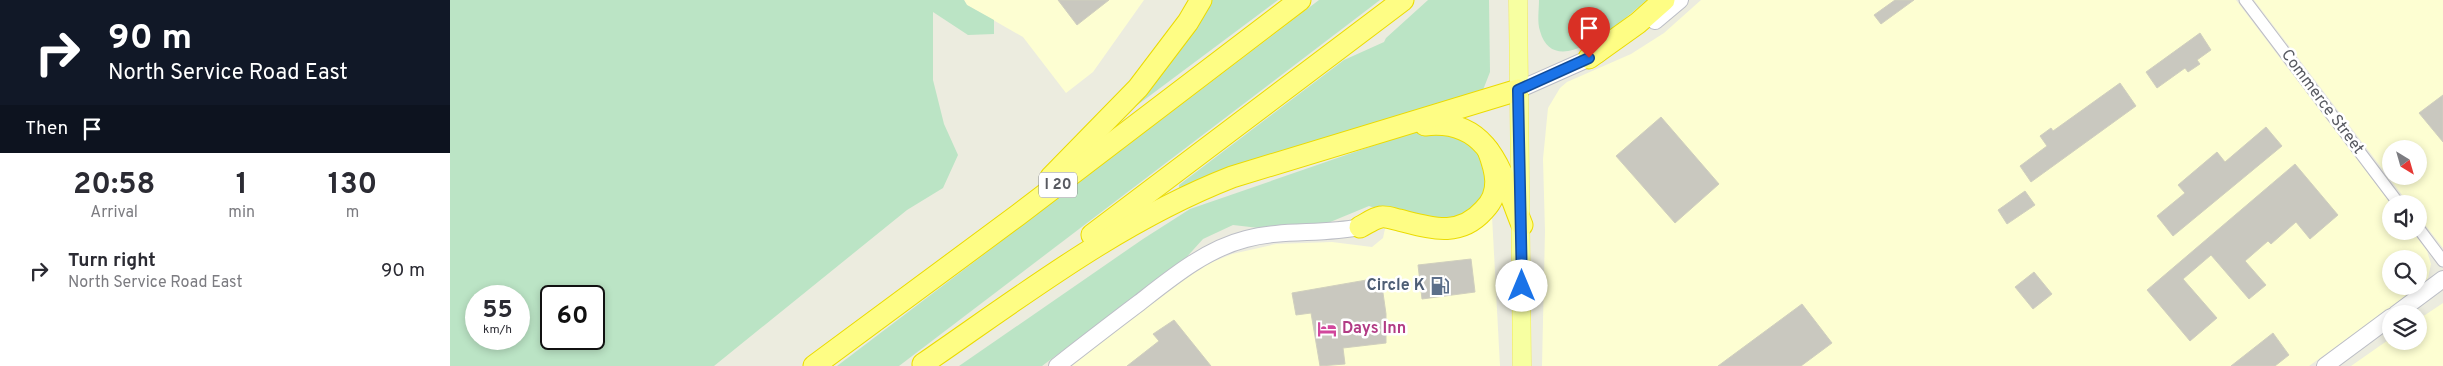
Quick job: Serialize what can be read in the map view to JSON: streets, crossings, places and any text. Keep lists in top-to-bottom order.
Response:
{
  "streets": {
    "highway": ["I 20"],
    "street": ["Commerce Street"]
  },
  "places": {
    "fuel station": ["Circle K"],
    "hotel": ["Days Inn"]
  },
  "north": "bottom right",
  "page": {
    "turn": ["90 m", "North Service Road East"],
    "then": "Then",
    "eta": [
      "20:58",
      "Arrival",
      "1",
      "min",
      "130",
      "m"
    ],
    "list": [
      {
        "name": "Turn right",
        "note": "North Service Road East",
        "value": "90 m"
      }
    ],
    "speed": "55 km/h",
    "limit": "60"
  }
}
